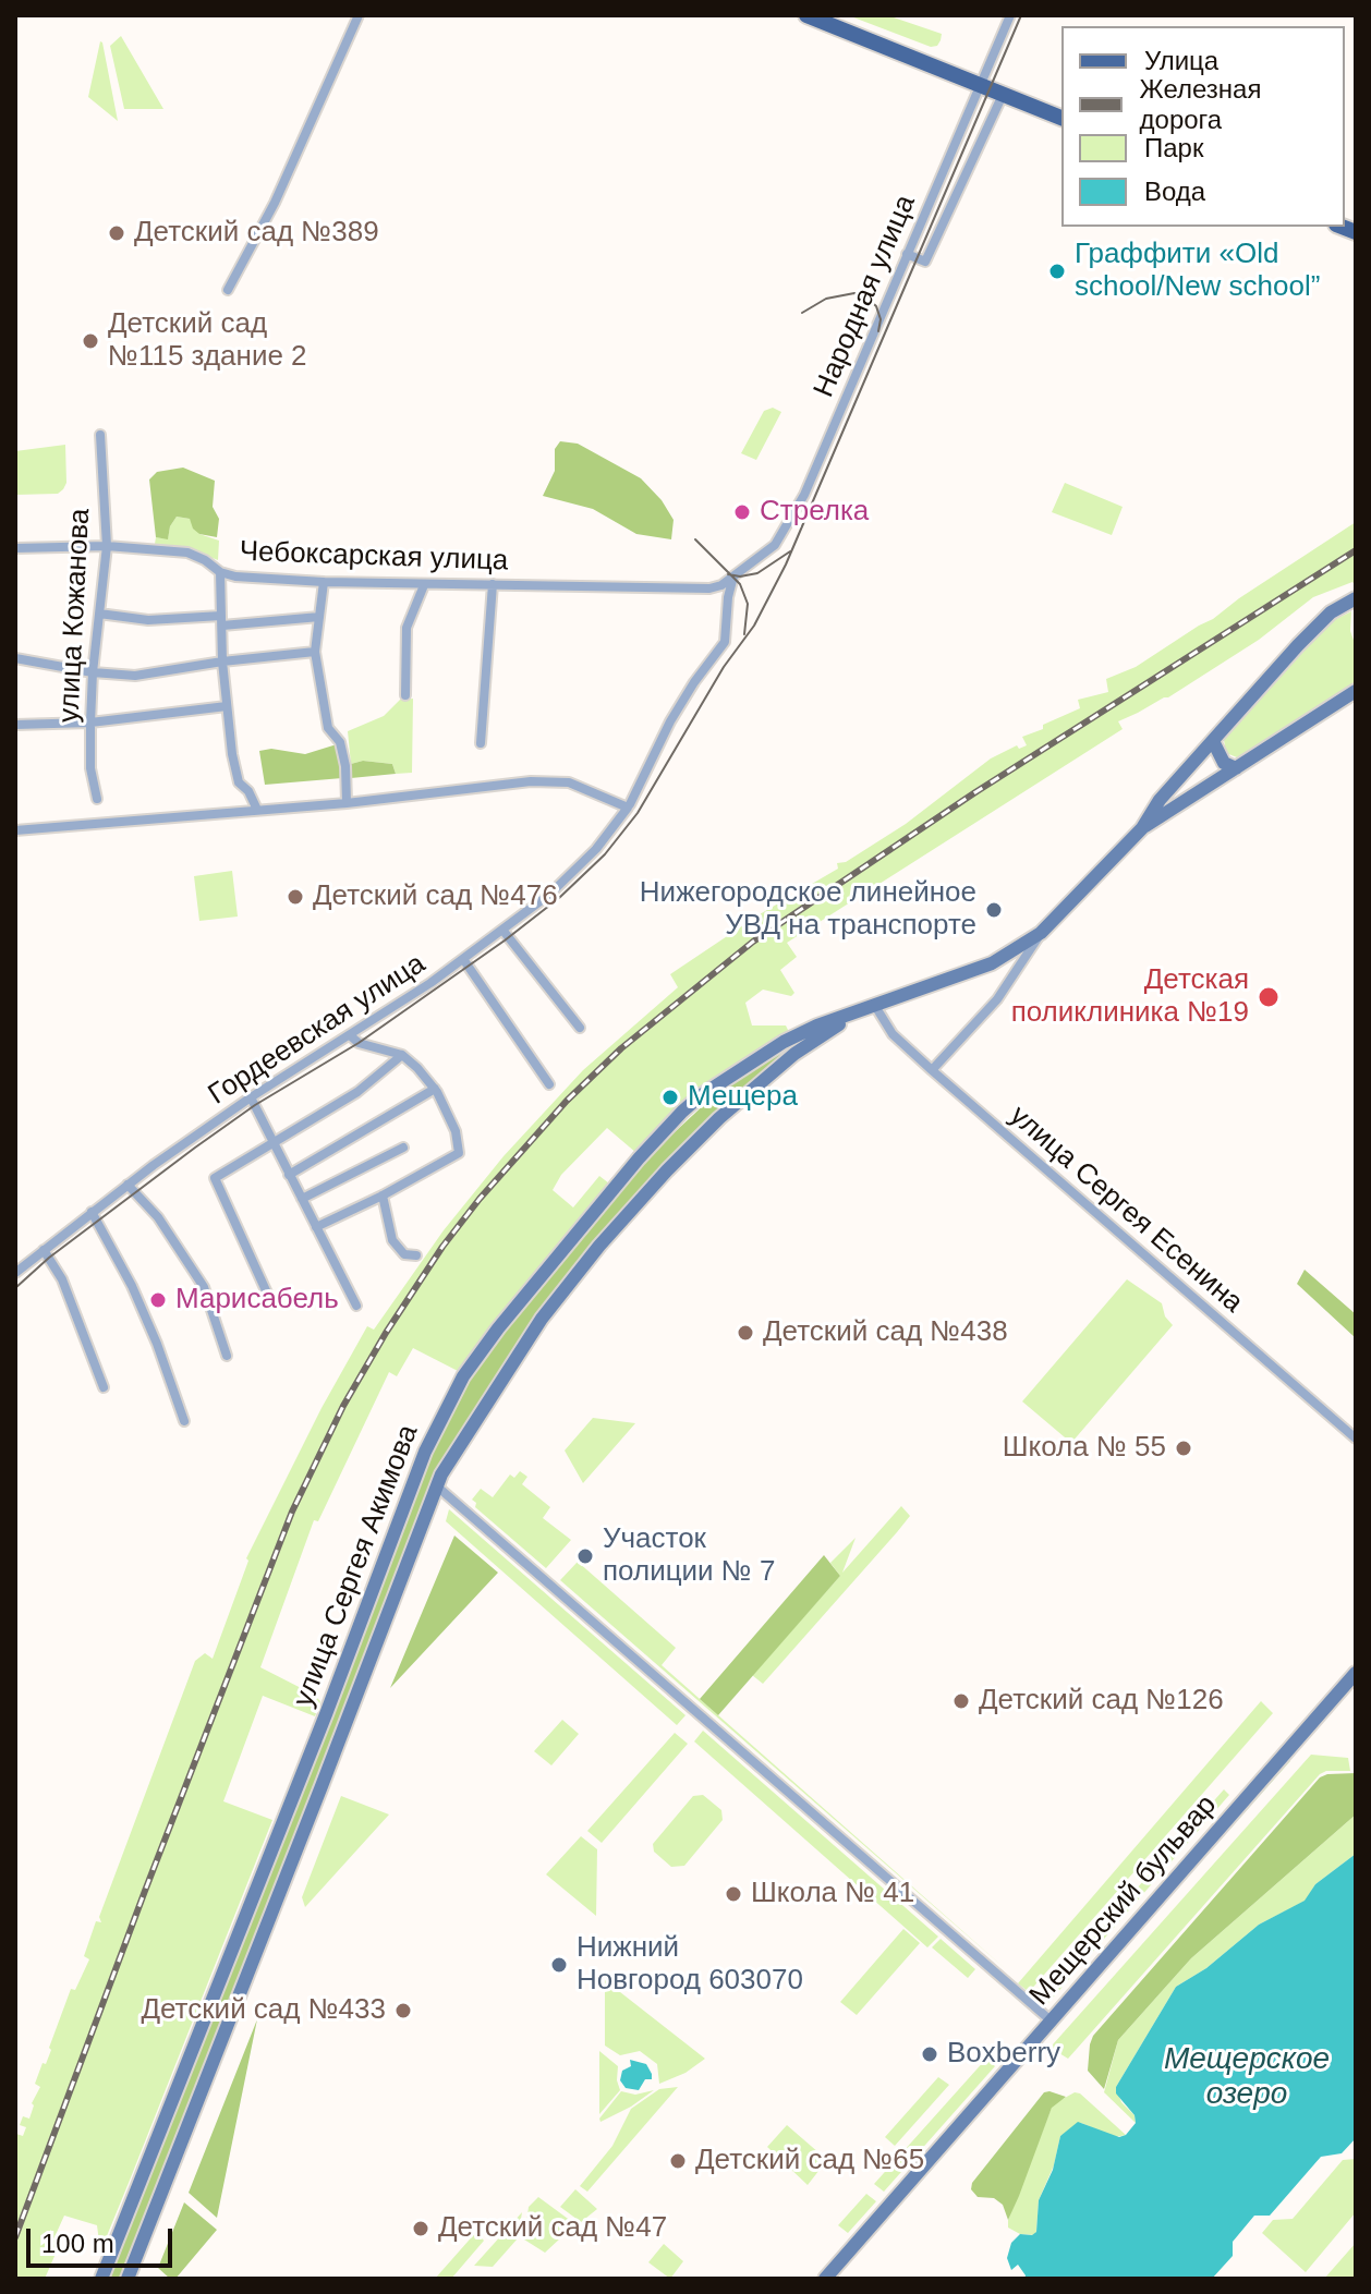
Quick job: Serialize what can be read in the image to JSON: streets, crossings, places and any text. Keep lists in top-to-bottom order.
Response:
{
  "streets": {
    "main road": ["улица Сергея Акимова", "Мещерский бульвар"],
    "street": [
      "Народная улица",
      "Чебоксарская улица",
      "улица Кожанова",
      "Гордеевская улица",
      "улица Сергея Есенина"
    ]
  },
  "crossings": [
    ["Народная улица", "Чебоксарская улица"],
    ["Народная улица", "Гордеевская улица"],
    ["Чебоксарская улица", "улица Кожанова"],
    ["Чебоксарская улица", "Гордеевская улица"],
    ["улица Сергея Есенина", "улица Сергея Акимова"]
  ],
  "water": ["Мещерское озеро"],
  "places": [
    "Детский сад №389",
    "Граффити «Old school/New school”",
    "Детский сад №115 здание 2",
    "Стрелка",
    "Детский сад №476",
    "Нижегородское линейное УВД на транспорте",
    "Детская поликлиника №19",
    "Мещера",
    "Марисабель",
    "Детский сад №438",
    "Школа № 55",
    "Участок полиции № 7",
    "Детский сад №126",
    "Школа № 41",
    "Нижний Новгород 603070",
    "Детский сад №433",
    "Boxberry",
    "Детский сад №65",
    "Детский сад №47"
  ],
  "legend": [
    "Улица",
    "Железная дорога",
    "Парк",
    "Вода"
  ],
  "scale_bar": "100 m"
}
